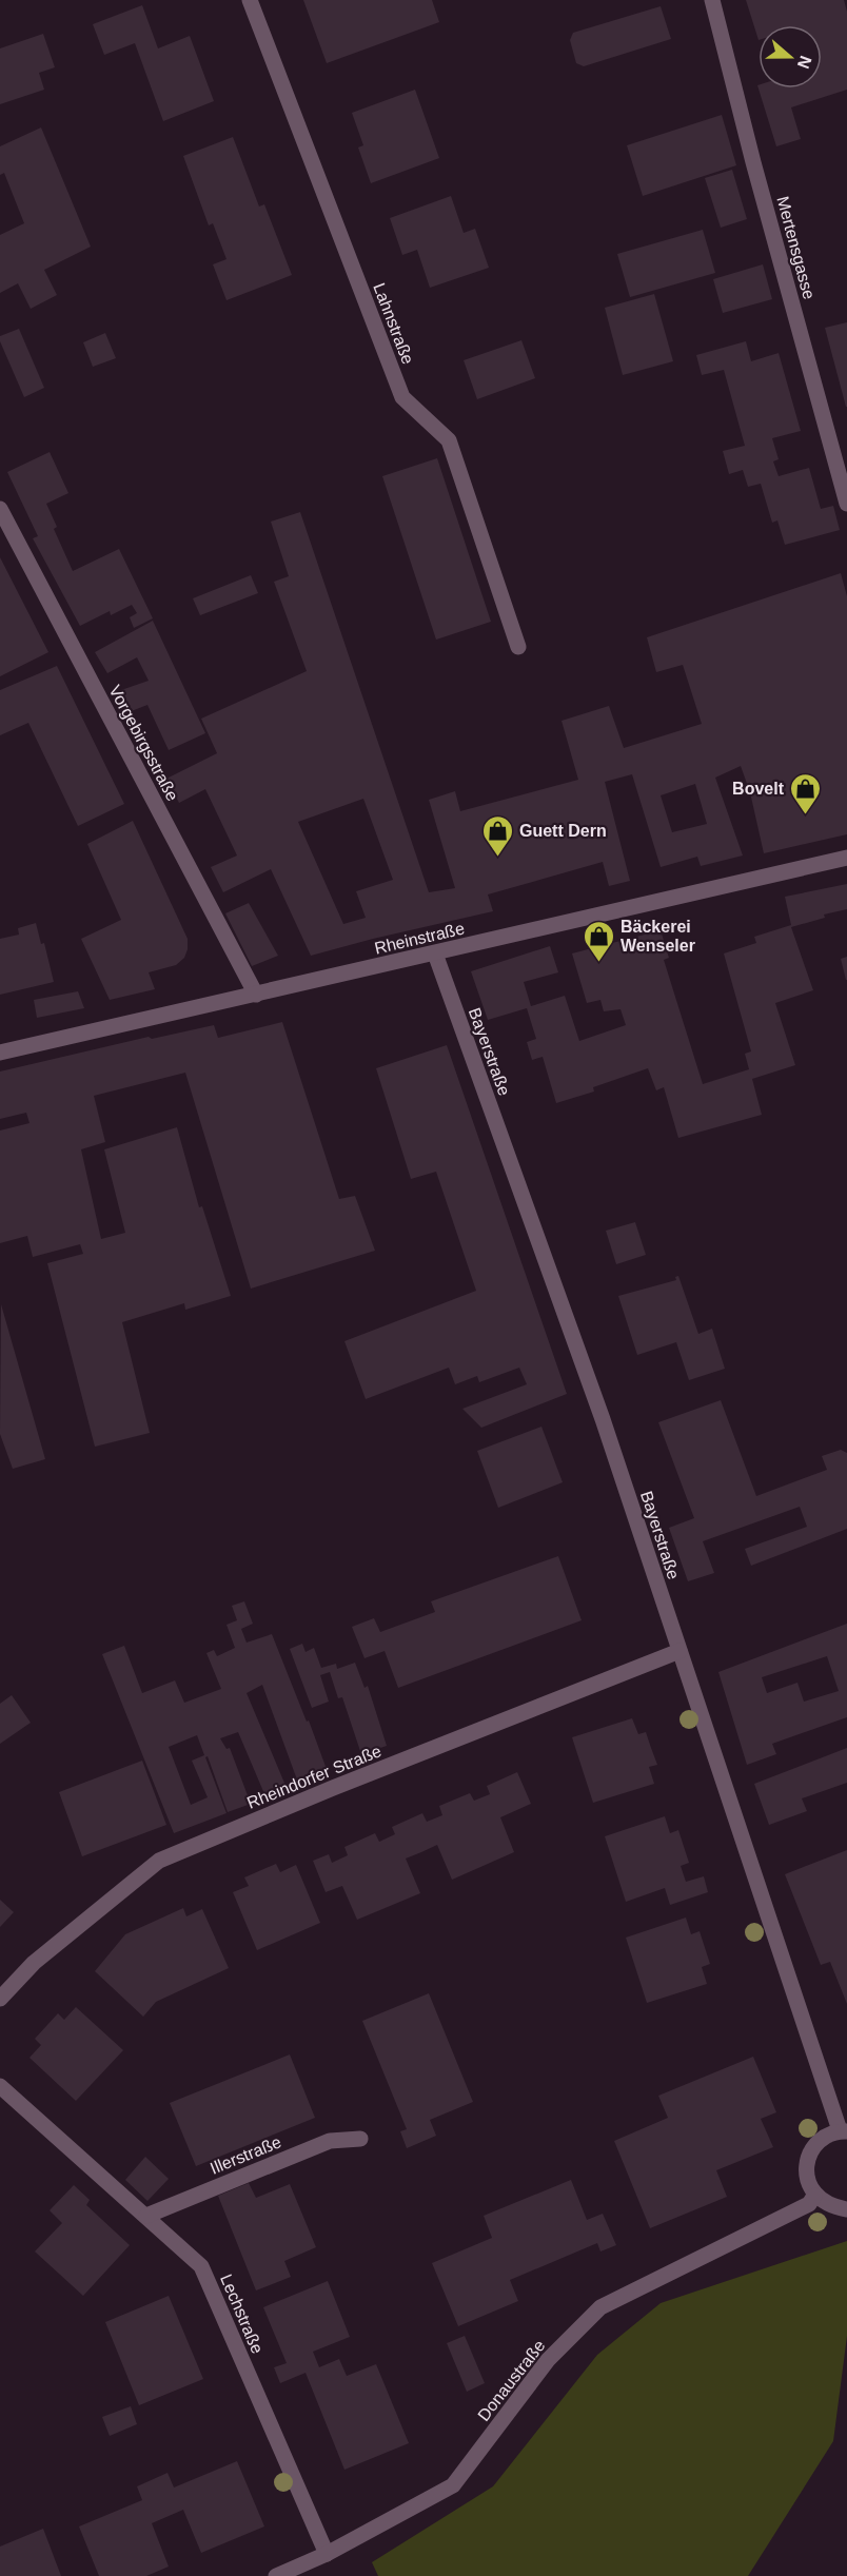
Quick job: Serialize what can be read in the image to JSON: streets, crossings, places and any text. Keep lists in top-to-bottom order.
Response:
{
  "streets": {
    "street": [
      "Mertensgasse",
      "Lahnstraße",
      "Vorgebirgsstraße",
      "Rheinstraße",
      "Bayerstraße",
      "Rheindorfer Straße",
      "Illerstraße",
      "Lechstraße",
      "Donaustraße"
    ]
  },
  "crossings": [
    ["Vorgebirgsstraße", "Rheinstraße"],
    ["Rheinstraße", "Bayerstraße"],
    ["Bayerstraße", "Rheindorfer Straße"],
    ["Bayerstraße", "Donaustraße"],
    ["Illerstraße", "Lechstraße"],
    ["Lechstraße", "Donaustraße"]
  ],
  "places": {
    "shop": ["Bovelt", "Guett Dern", "Bäckerei Wenseler"]
  },
  "north": "right"
}
